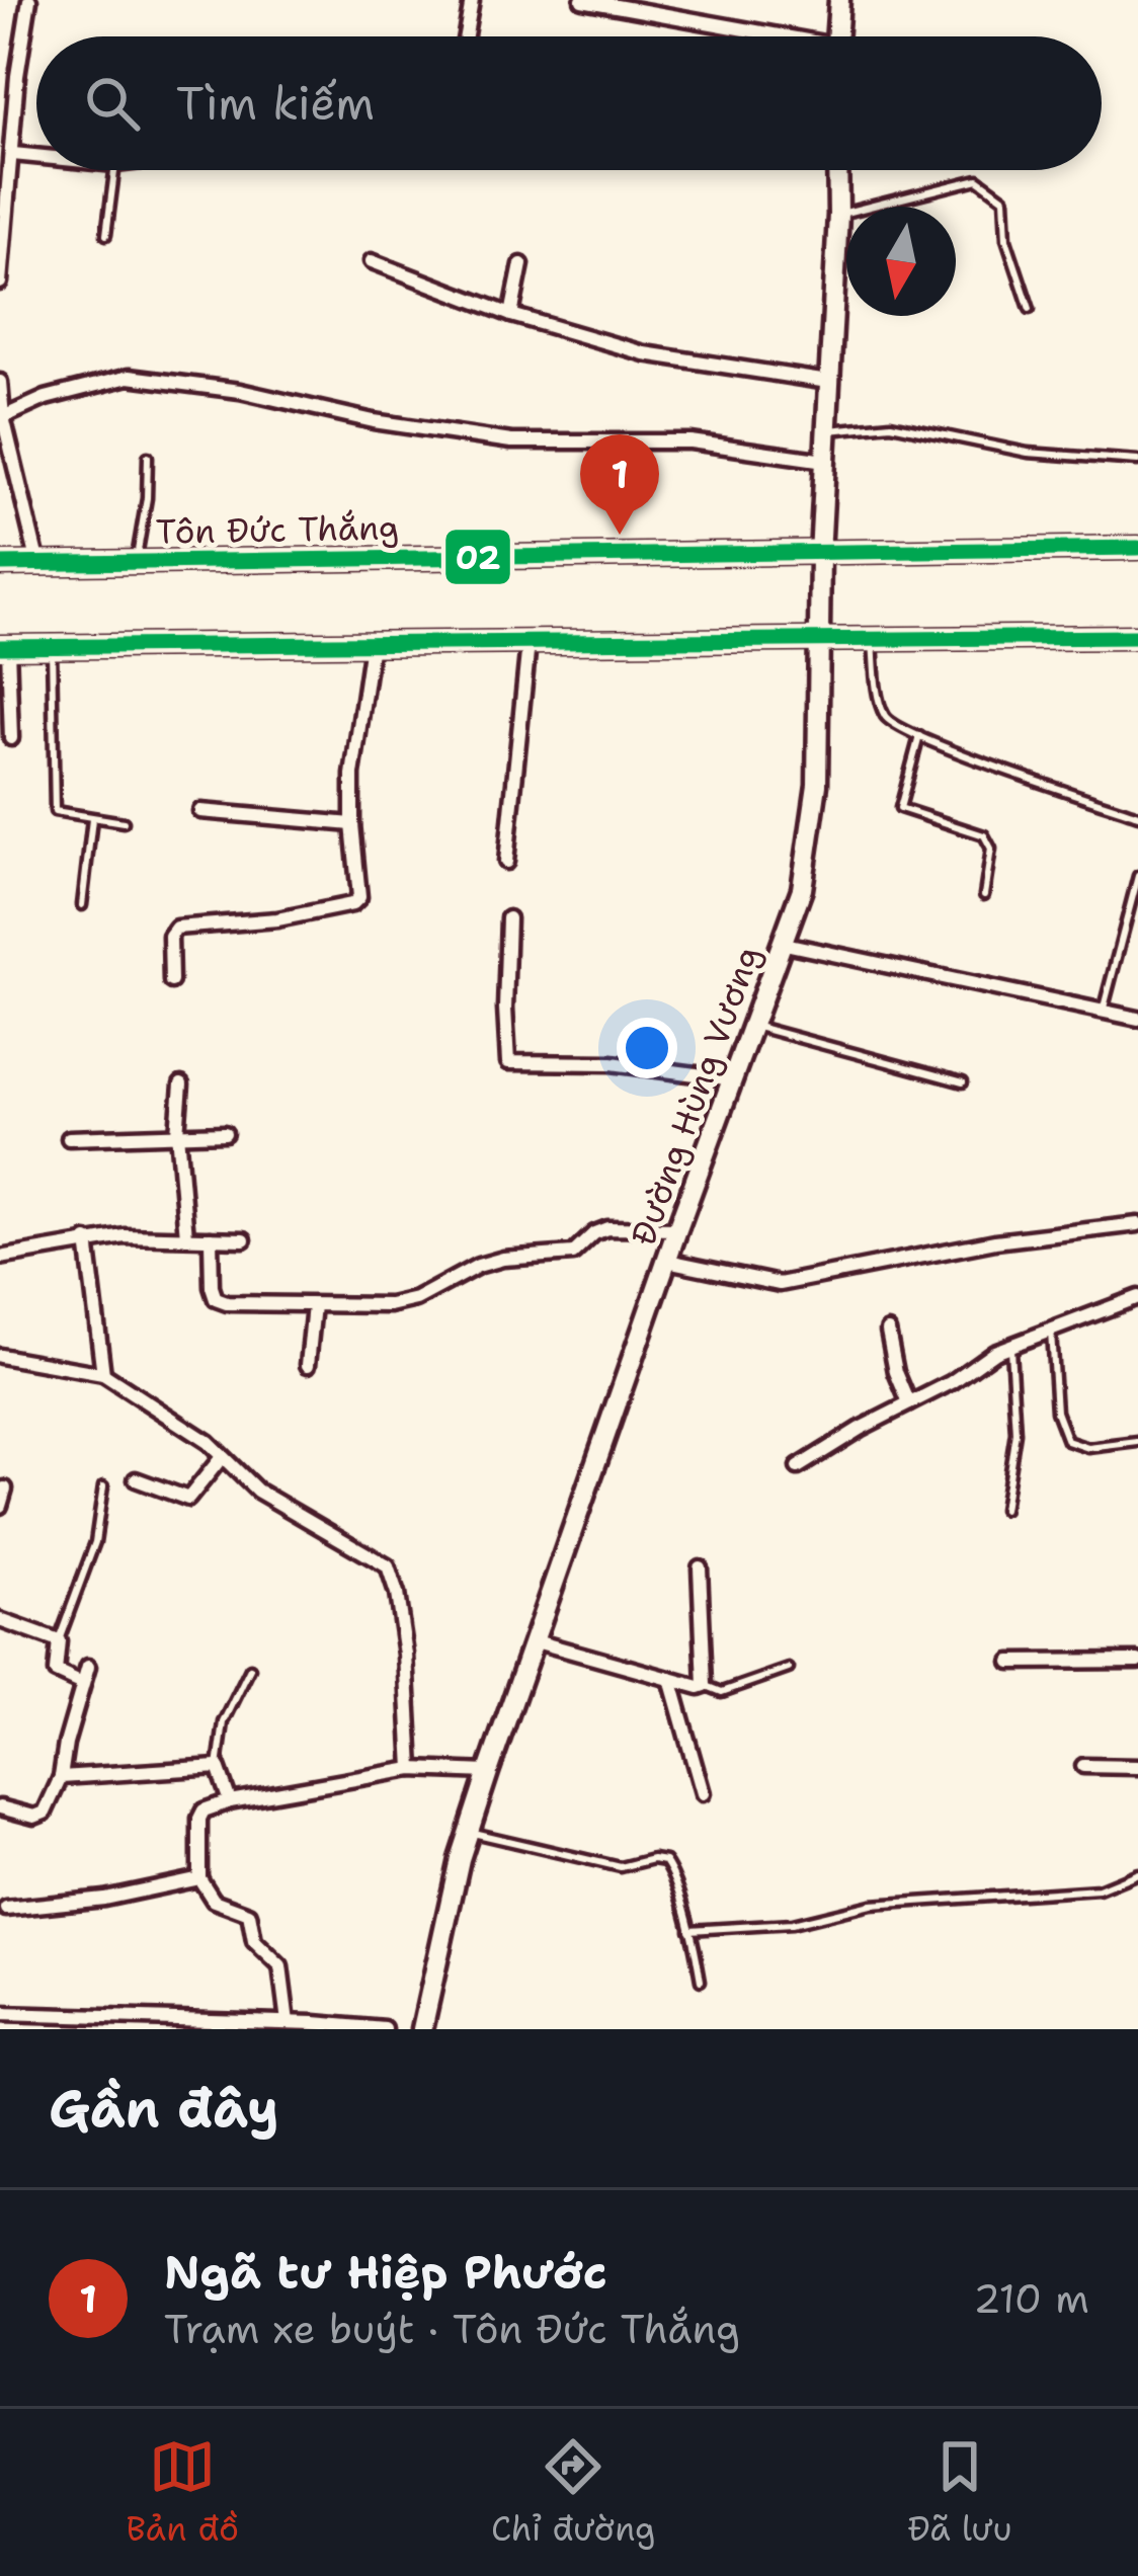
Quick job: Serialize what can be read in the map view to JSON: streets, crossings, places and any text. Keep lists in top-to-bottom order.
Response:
{
  "streets": {
    "main road": ["Tôn Đức Thắng", "Đường Hùng Vương"]
  },
  "crossings": [
    ["Tôn Đức Thắng", "Đường Hùng Vương"]
  ],
  "lines": ["transit line 02"],
  "north": "bottom",
  "page": {
    "search": "Tìm kiếm",
    "pins": "1",
    "heading": "Gần đây",
    "list": [
      {
        "mark": "1",
        "name": "Ngã tư Hiệp Phước",
        "note": "Trạm xe buýt · Tôn Đức Thắng",
        "value": "210 m"
      }
    ],
    "nav": ["Bản đồ", "Chỉ đường", "Đã lưu"]
  }
}
